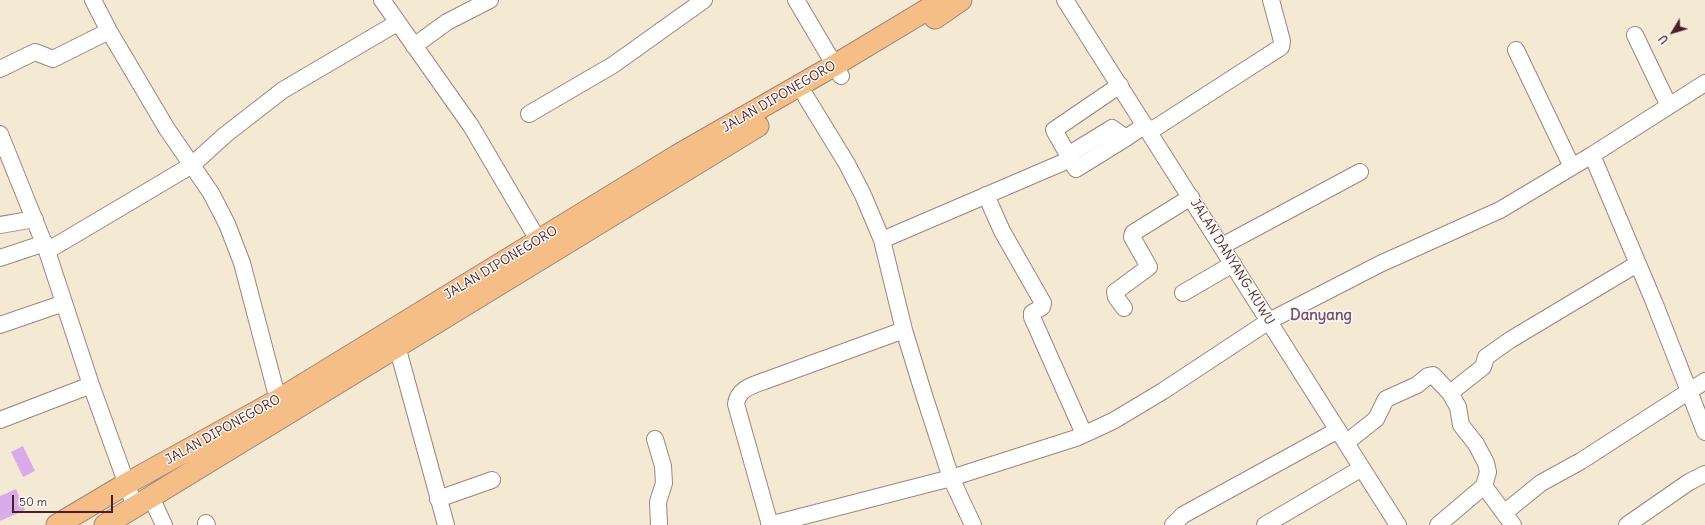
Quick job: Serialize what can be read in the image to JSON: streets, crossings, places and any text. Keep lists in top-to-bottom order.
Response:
{
  "streets": {
    "main road": ["JALAN DIPONEGORO"],
    "street": ["JALAN DANYANG-KUWU"]
  },
  "districts": ["Danyang"],
  "scale_bar": "50 m",
  "north": "bottom left"
}
